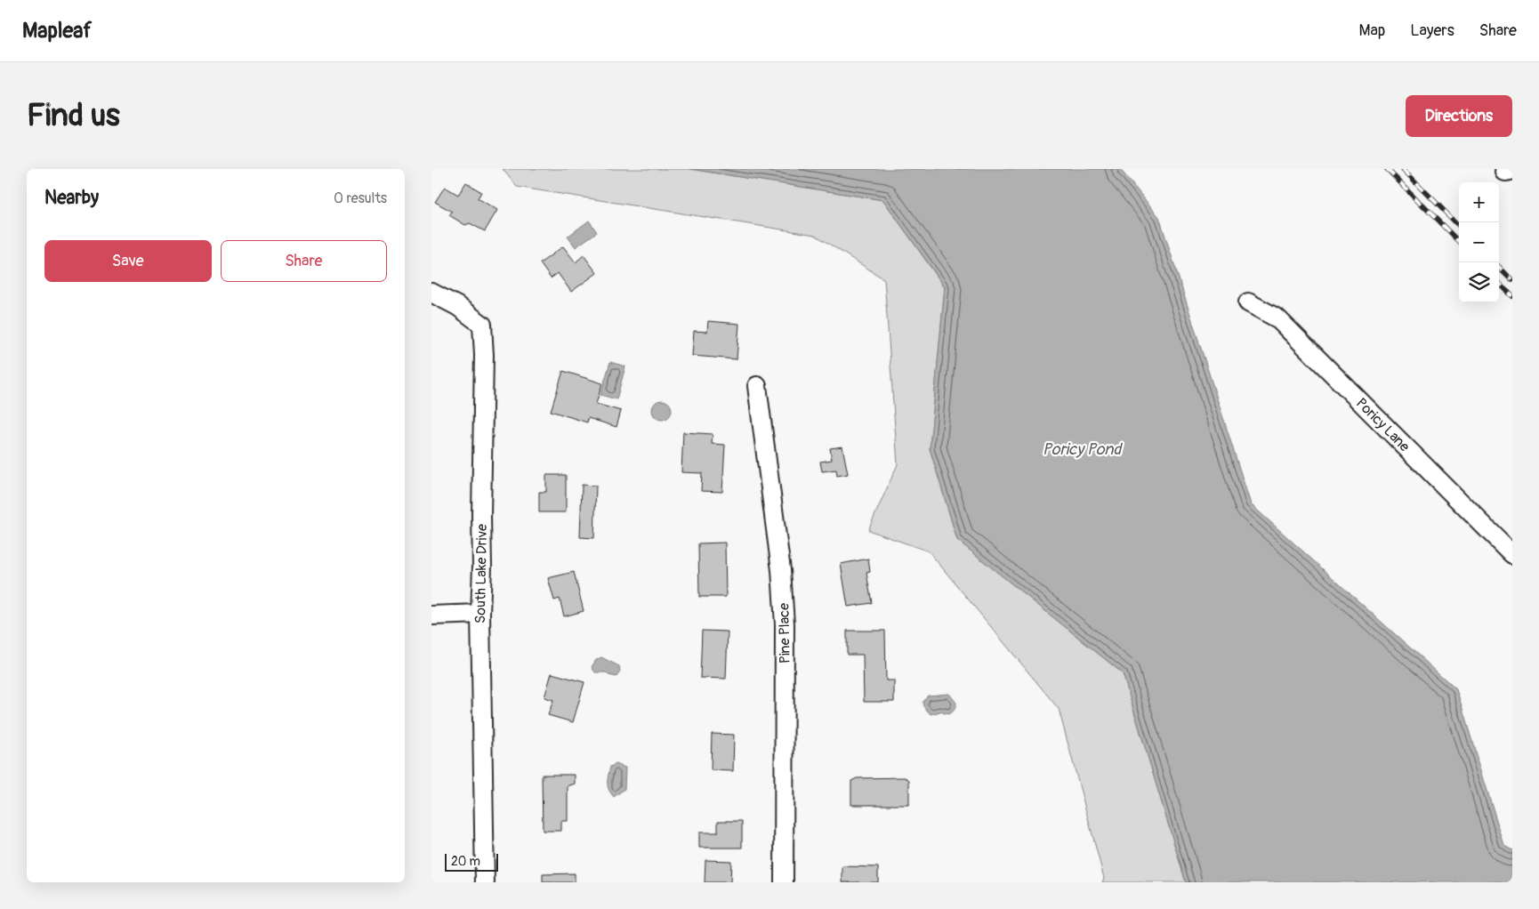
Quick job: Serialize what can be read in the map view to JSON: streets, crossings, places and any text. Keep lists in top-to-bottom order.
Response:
{
  "streets": {
    "street": ["Poricy Lane", "South Lake Drive", "Pine Place"]
  },
  "water": ["Poricy Pond"],
  "scale_bar": "20 m",
  "page": {
    "header": "Mapleaf",
    "nav": ["Map", "Layers", "Share"],
    "buttons": [
      "Directions",
      ["Save", "Share"]
    ],
    "title": "Find us",
    "heading": ["Nearby", "0 results"],
    "map_buttons": ["+", "−"],
    "scale": "20 m"
  }
}
